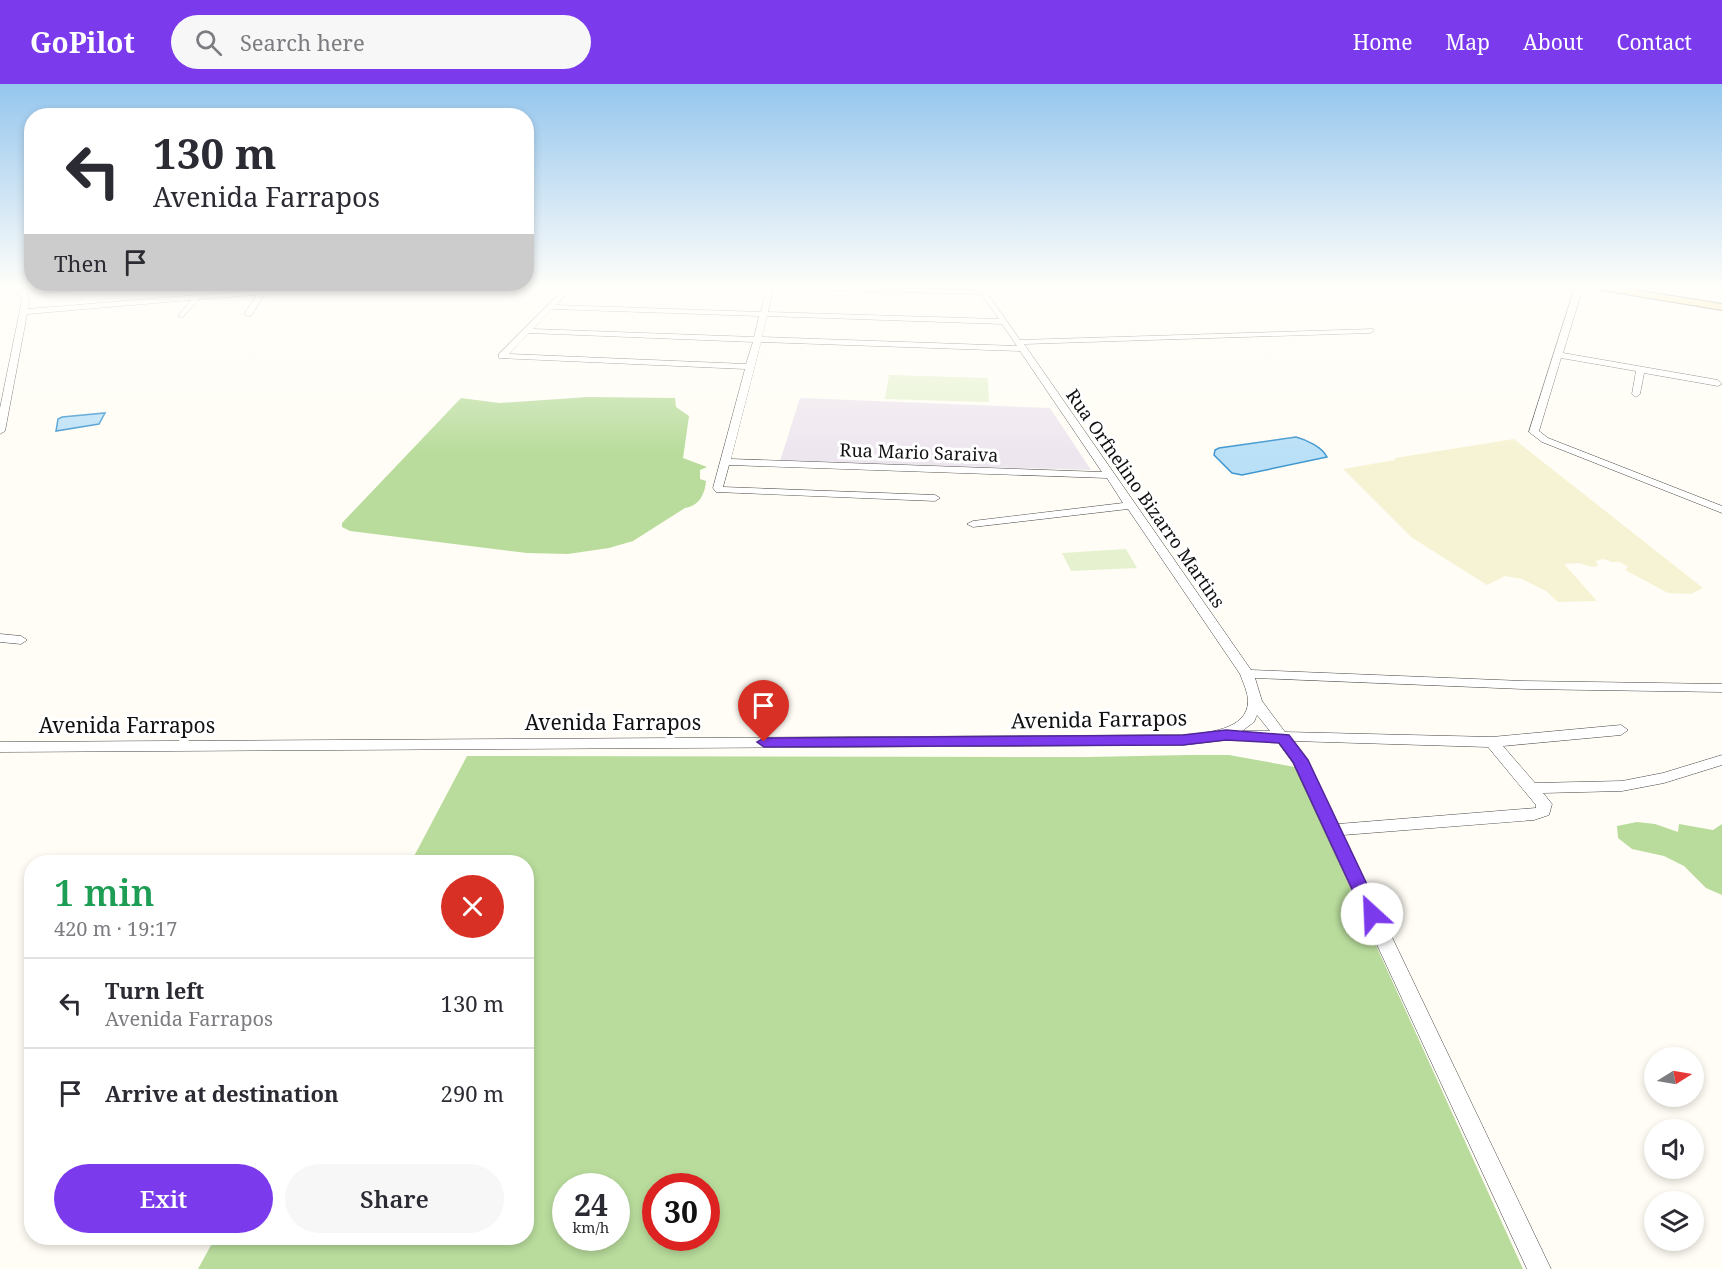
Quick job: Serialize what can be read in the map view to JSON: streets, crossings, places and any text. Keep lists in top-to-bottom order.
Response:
{
  "streets": {
    "street": ["Rua Mario Saraiva", "Rua Orfnelino Bizarro Martins", "Avenida Farrapos"]
  },
  "crossings": [
    ["Rua Mario Saraiva", "Rua Orfnelino Bizarro Martins"]
  ],
  "north": "right",
  "page": {
    "header": "GoPilot",
    "search": "Search here",
    "nav": [
      "Home",
      "Map",
      "About",
      "Contact"
    ],
    "turn": ["130 m", "Avenida Farrapos"],
    "then": "Then",
    "heading": ["1 min", "420 m · 19:17"],
    "list": [
      {
        "name": "Turn left",
        "note": "Avenida Farrapos",
        "value": "130 m"
      },
      {
        "name": "Arrive at destination",
        "value": "290 m"
      }
    ],
    "buttons": ["Exit", "Share"],
    "speed": "24 km/h",
    "limit": "30"
  }
}
